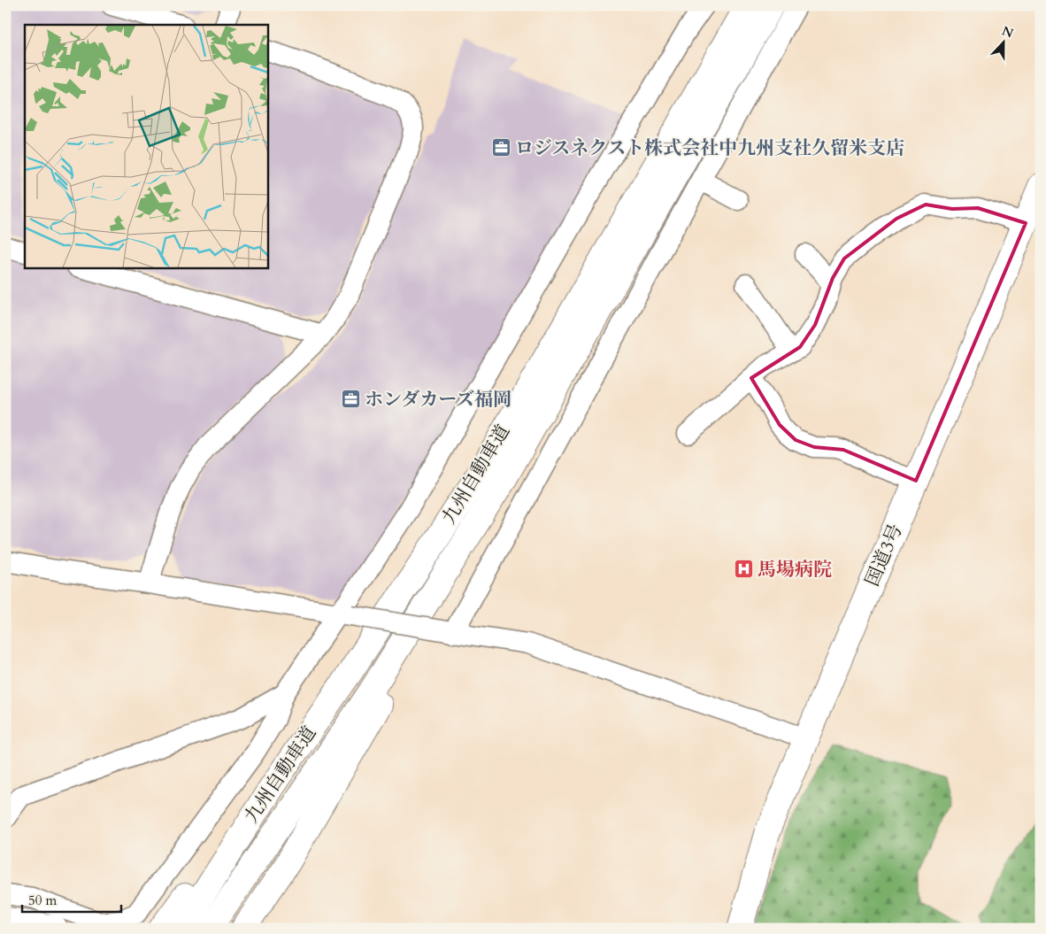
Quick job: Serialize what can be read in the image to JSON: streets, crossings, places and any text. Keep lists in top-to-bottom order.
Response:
{
  "streets": {
    "highway": ["九州自動車道", "国道3号"]
  },
  "places": {
    "office": ["ロジスネクスト株式会社中九州支社久留米支店", "ホンダカーズ福岡"],
    "hospital": ["馬場病院"]
  },
  "scale_bar": "50 m",
  "north": "top"
}
